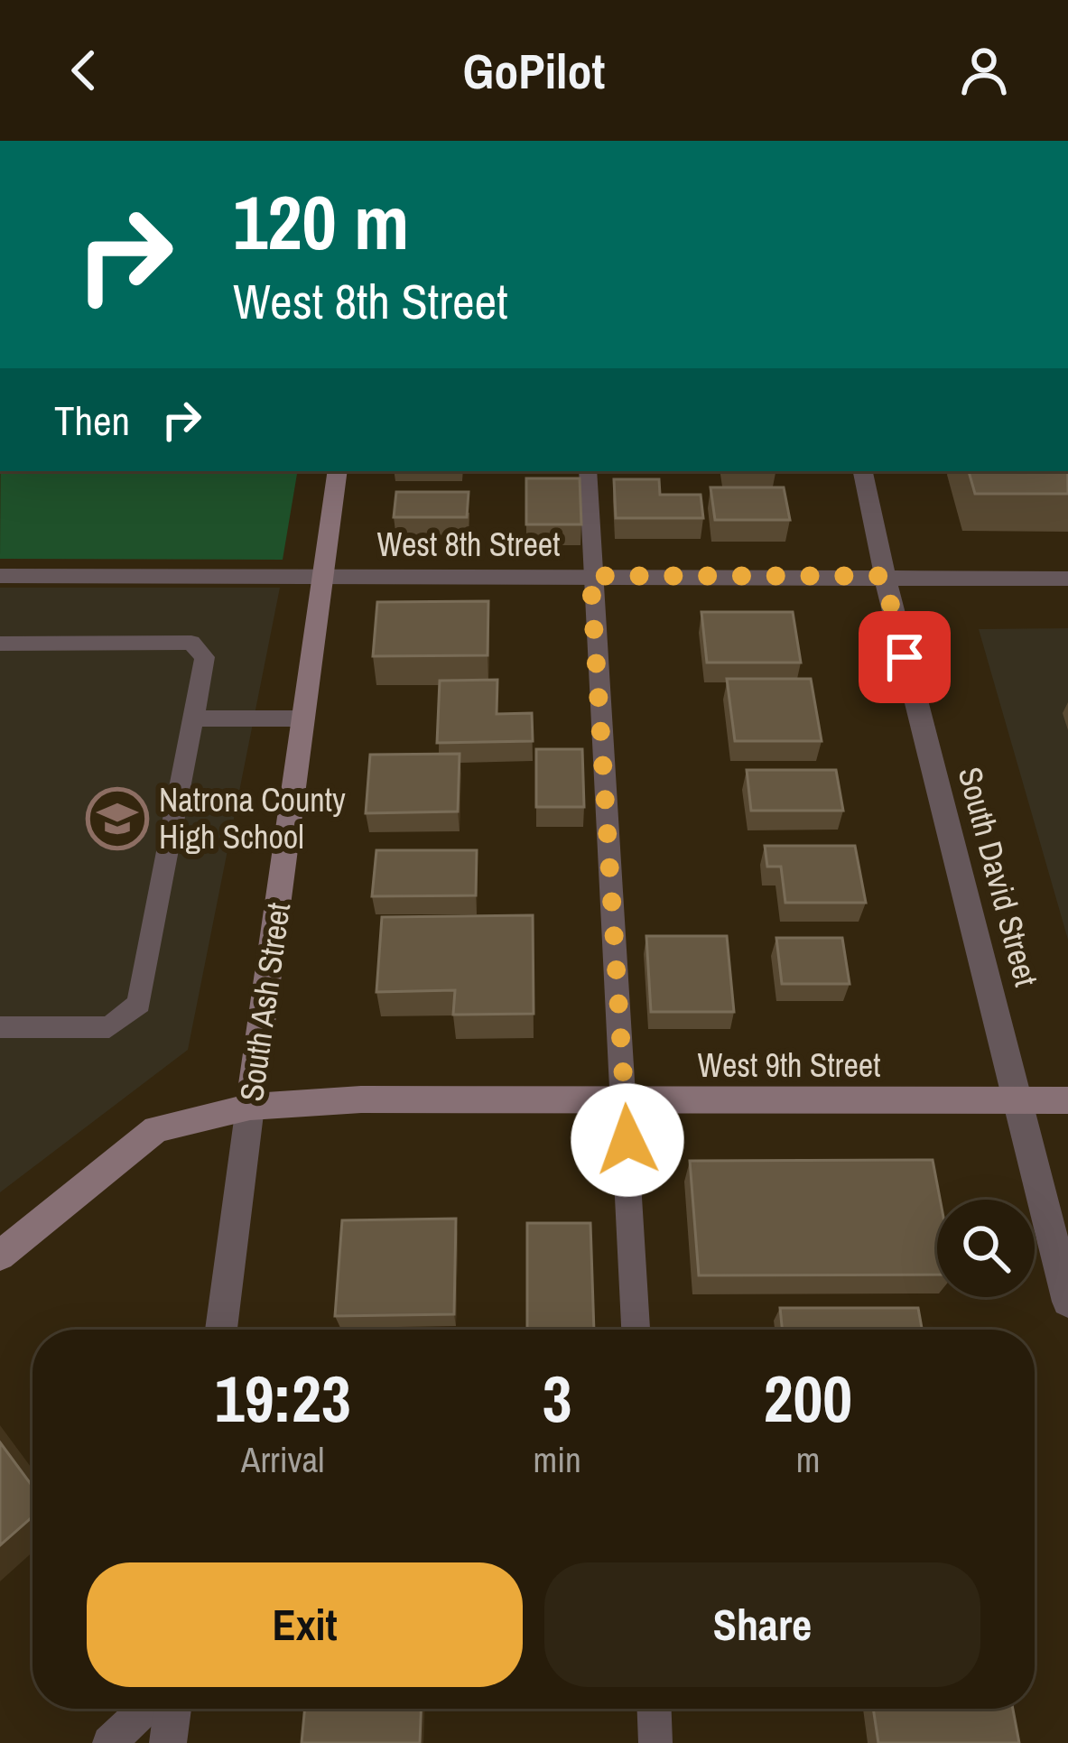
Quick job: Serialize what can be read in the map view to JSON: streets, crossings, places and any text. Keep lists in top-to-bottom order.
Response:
{
  "streets": {
    "main road": ["South Ash Street", "West 9th Street"],
    "street": ["West 8th Street", "South David Street"]
  },
  "crossings": [
    ["West 8th Street", "South David Street"],
    ["West 8th Street", "South Ash Street"],
    ["South David Street", "West 9th Street"],
    ["South Ash Street", "West 9th Street"]
  ],
  "places": {
    "school or university": ["Natrona County High School"]
  },
  "page": {
    "header": "GoPilot",
    "turn": ["120 m", "West 8th Street"],
    "then": "Then",
    "eta": [
      "19:23",
      "Arrival",
      "3",
      "min",
      "200",
      "m"
    ],
    "buttons": ["Exit", "Share"]
  }
}
